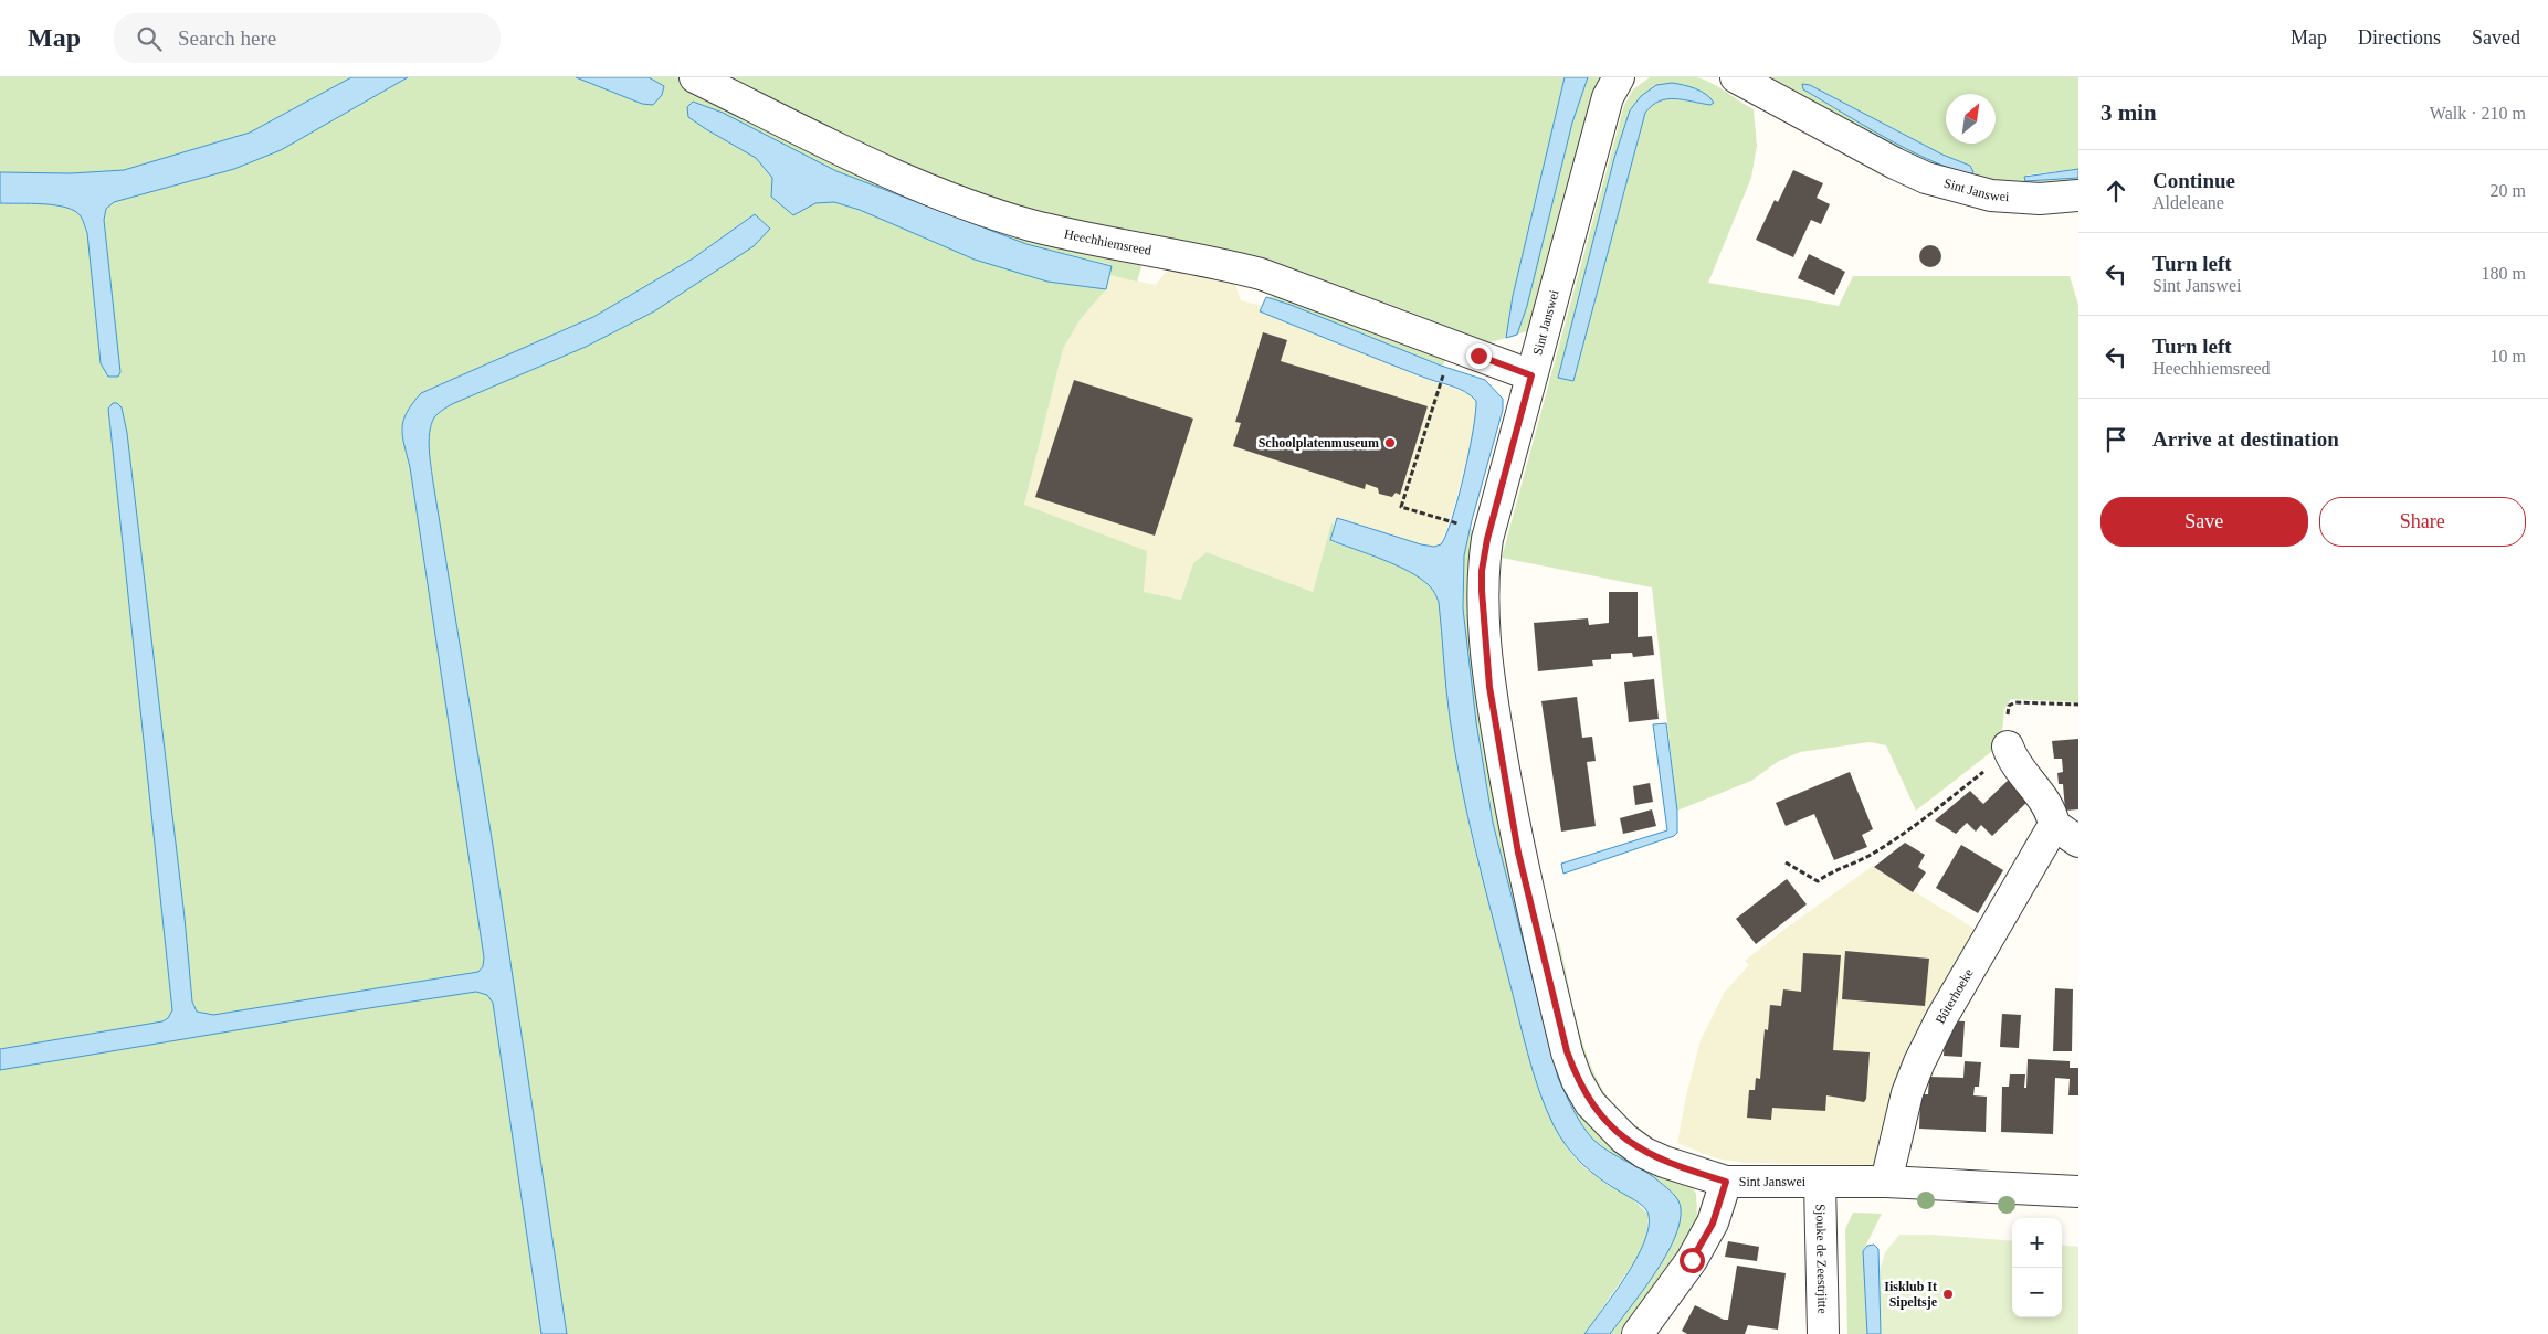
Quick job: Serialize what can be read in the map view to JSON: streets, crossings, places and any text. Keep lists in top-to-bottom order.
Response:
{
  "streets": {
    "street": [
      "Sint Janswei",
      "Heechhiemsreed",
      "Bûterhoeke",
      "Sjouke de Zeestrjitte"
    ]
  },
  "crossings": [
    ["Sint Janswei", "Heechhiemsreed"],
    ["Sint Janswei", "Bûterhoeke"],
    ["Sint Janswei", "Sjouke de Zeestrjitte"]
  ],
  "places": ["Schoolplatenmuseum", "Iisklub It Sipeltsje"],
  "north": "top right",
  "page": {
    "header": "Map",
    "search": "Search here",
    "nav": ["Map", "Directions", "Saved"],
    "heading": ["3 min", "Walk · 210 m"],
    "list": [
      ["Continue", "Aldeleane", "20 m"],
      ["Turn left", "Sint Janswei", "180 m"],
      ["Turn left", "Heechhiemsreed", "10 m"],
      "Arrive at destination"
    ],
    "buttons": ["Save", "Share"],
    "map_buttons": ["+", "−"]
  }
}
